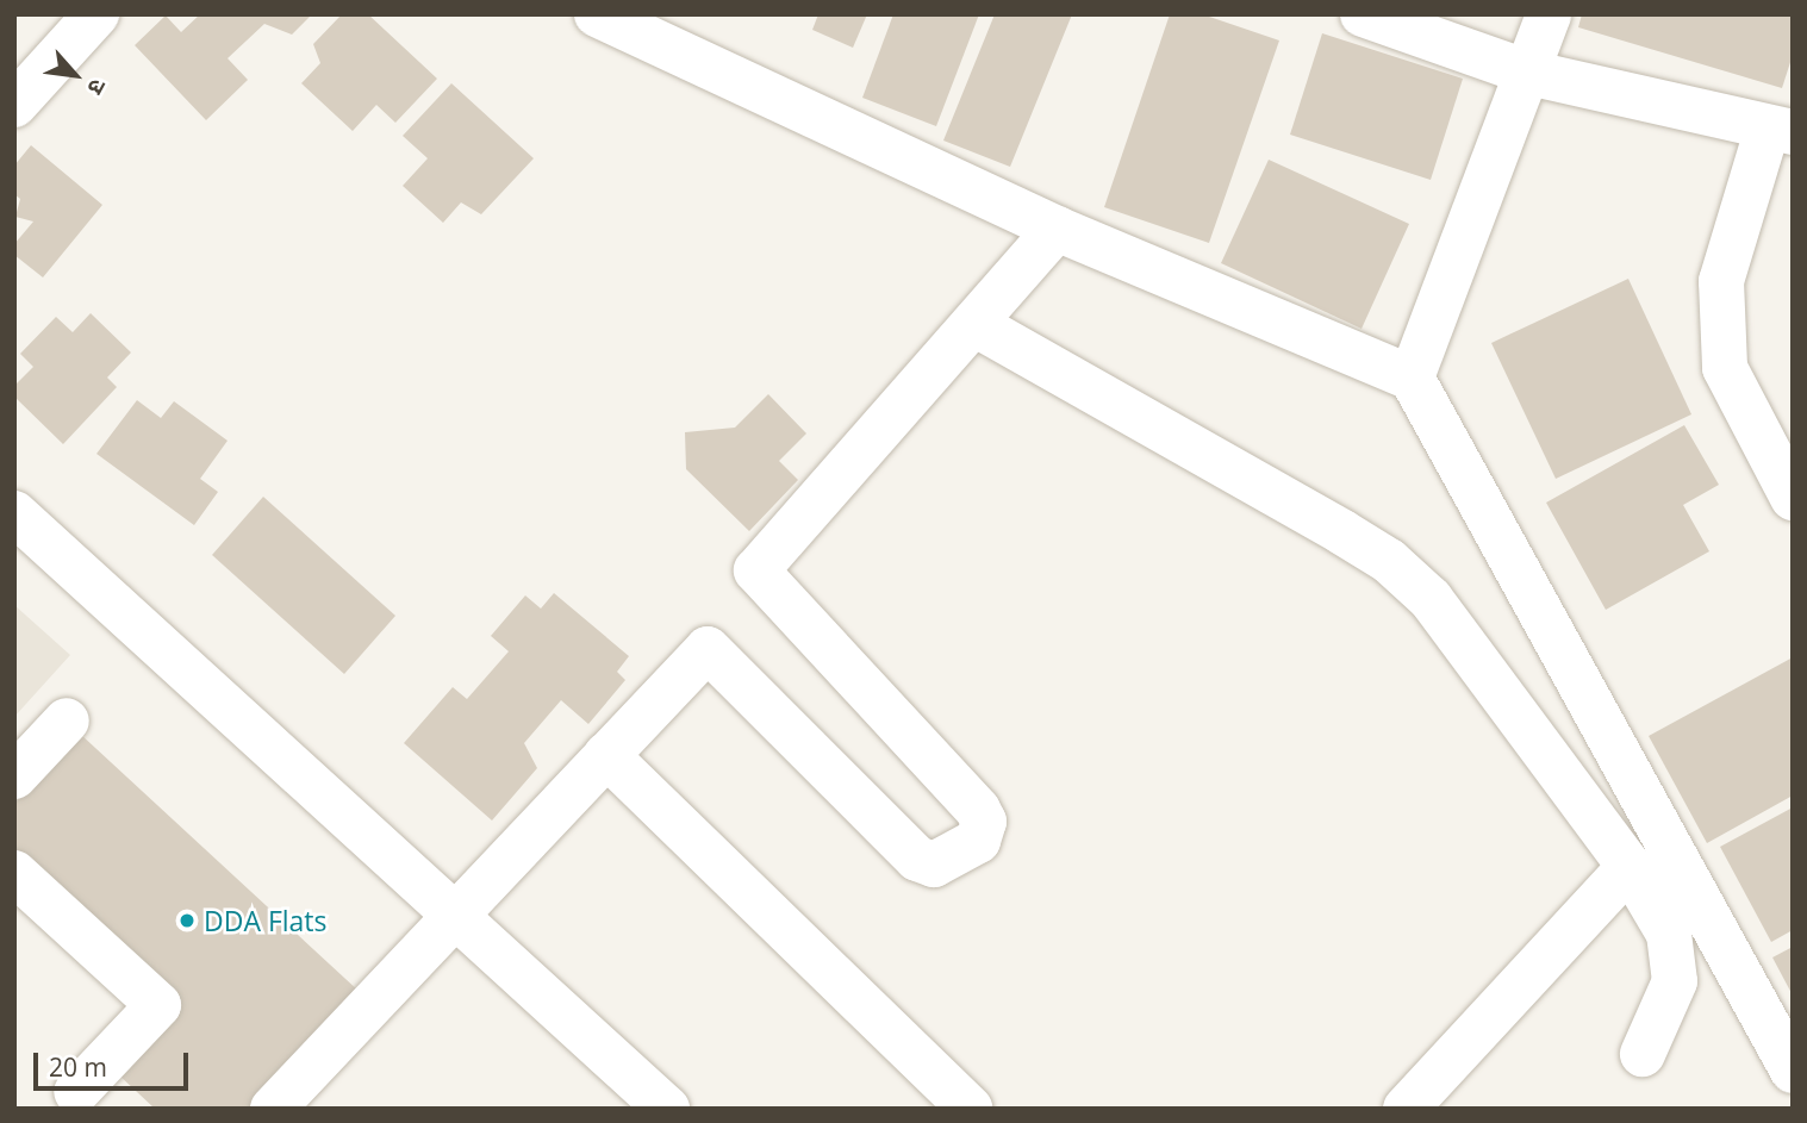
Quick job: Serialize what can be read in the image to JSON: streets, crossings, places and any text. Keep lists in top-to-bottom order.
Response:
{
  "places": ["DDA Flats"],
  "scale_bar": "20 m",
  "north": "bottom right"
}
